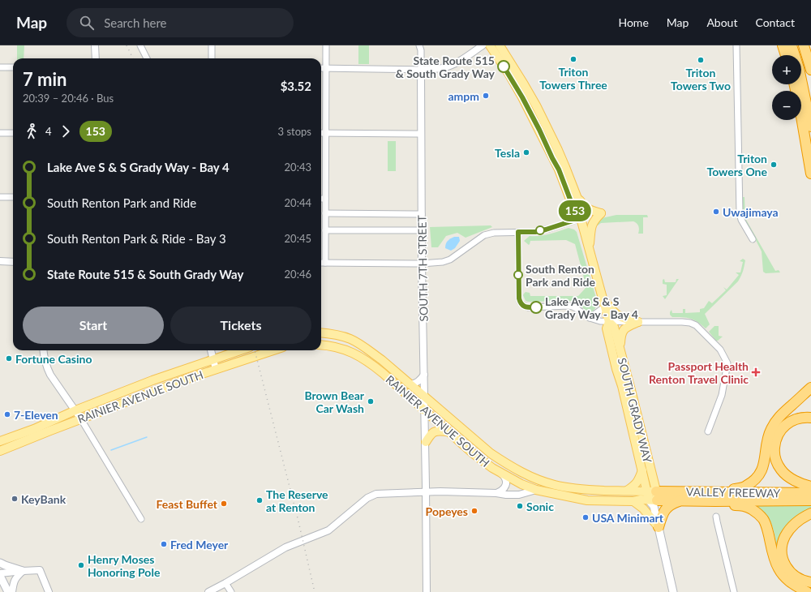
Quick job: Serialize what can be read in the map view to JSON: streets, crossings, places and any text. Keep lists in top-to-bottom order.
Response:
{
  "streets": {
    "highway": ["VALLEY FREEWAY"],
    "main road": ["RAINIER AVENUE SOUTH", "SOUTH GRADY WAY"],
    "street": ["SOUTH 7TH STREET"]
  },
  "crossings": [
    ["SOUTH 7TH STREET", "RAINIER AVENUE SOUTH"],
    ["RAINIER AVENUE SOUTH", "SOUTH GRADY WAY"],
    ["RAINIER AVENUE SOUTH", "VALLEY FREEWAY"],
    ["SOUTH GRADY WAY", "VALLEY FREEWAY"]
  ],
  "places": {
    "other": [
      "Triton Towers Three",
      "Triton Towers Two",
      "State Route 515 & South Grady Way",
      "ampm",
      "Tesla",
      "Triton Towers One",
      "Uwajimaya",
      "South Renton Park and Ride",
      "Lake Ave S & S Grady Way - Bay 4",
      "Fortune Casino",
      "Brown Bear Car Wash",
      "7-Eleven",
      "KeyBank",
      "The Reserve at Renton",
      "Feast Buffet",
      "Sonic",
      "Popeyes",
      "USA Minimart",
      "Fred Meyer",
      "Henry Moses Honoring Pole"
    ],
    "health": ["Passport Health Renton Travel Clinic"]
  },
  "lines": ["bus line 153"],
  "page": {
    "header": "Map",
    "search": "Search here",
    "nav": [
      "Home",
      "Map",
      "About",
      "Contact"
    ],
    "on_map": "153",
    "map_buttons": ["+", "−"],
    "heading": ["7 min", "20:39 – 20:46 · Bus", "$3.52"],
    "legs": ["4", "153", "3 stops"],
    "list": [
      {
        "name": "Lake Ave S & S Grady Way - Bay 4",
        "value": "20:43"
      },
      {
        "name": "South Renton Park and Ride",
        "value": "20:44"
      },
      {
        "name": "South Renton Park & Ride - Bay 3",
        "value": "20:45"
      },
      {
        "name": "State Route 515 & South Grady Way",
        "value": "20:46"
      }
    ],
    "buttons": ["Start", "Tickets"]
  }
}
